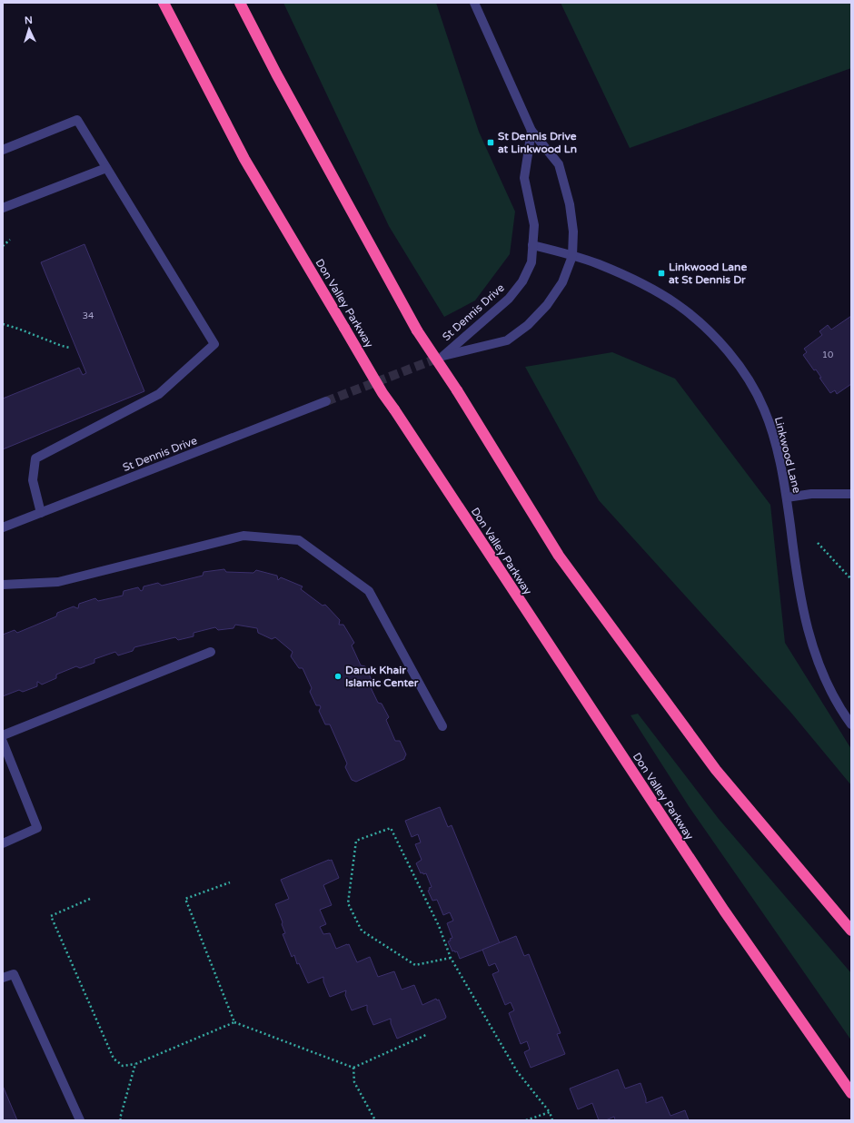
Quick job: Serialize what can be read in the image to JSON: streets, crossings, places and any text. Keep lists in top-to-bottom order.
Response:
{
  "streets": {
    "highway": ["Don Valley Parkway"],
    "street": ["St Dennis Drive", "Linkwood Lane"]
  },
  "crossings": [
    ["St Dennis Drive", "Linkwood Lane"]
  ],
  "places": {
    "transit": ["St Dennis Drive at Linkwood Ln", "Linkwood Lane at St Dennis Dr"],
    "other": ["Daruk Khair Islamic Center"]
  },
  "house_numbers": ["34", "10"],
  "north": "top"
}
